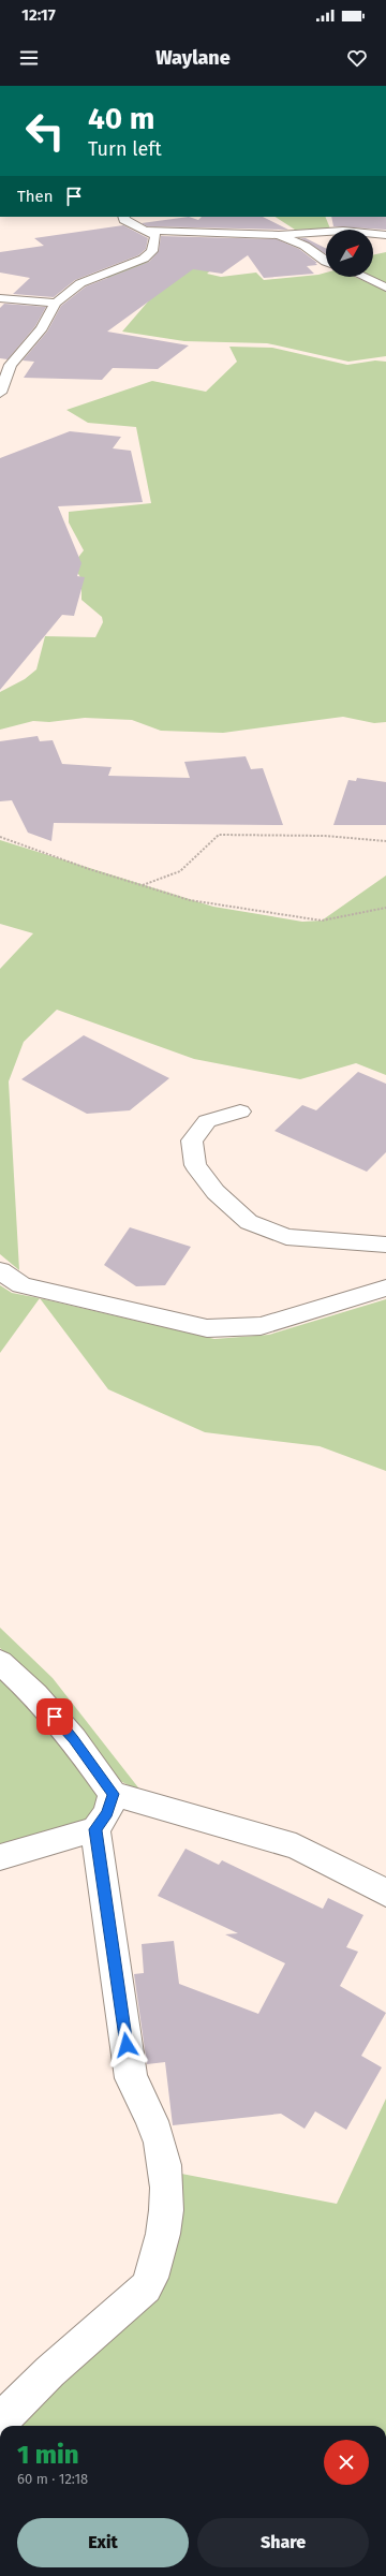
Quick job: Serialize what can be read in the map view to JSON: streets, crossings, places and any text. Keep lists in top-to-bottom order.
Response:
{
  "north": "top right",
  "page": {
    "status": "12:17",
    "header": "Waylane",
    "turn": ["40 m", "Turn left"],
    "then": "Then",
    "heading": ["1 min", "60 m · 12:18"],
    "buttons": ["Exit", "Share"]
  }
}
